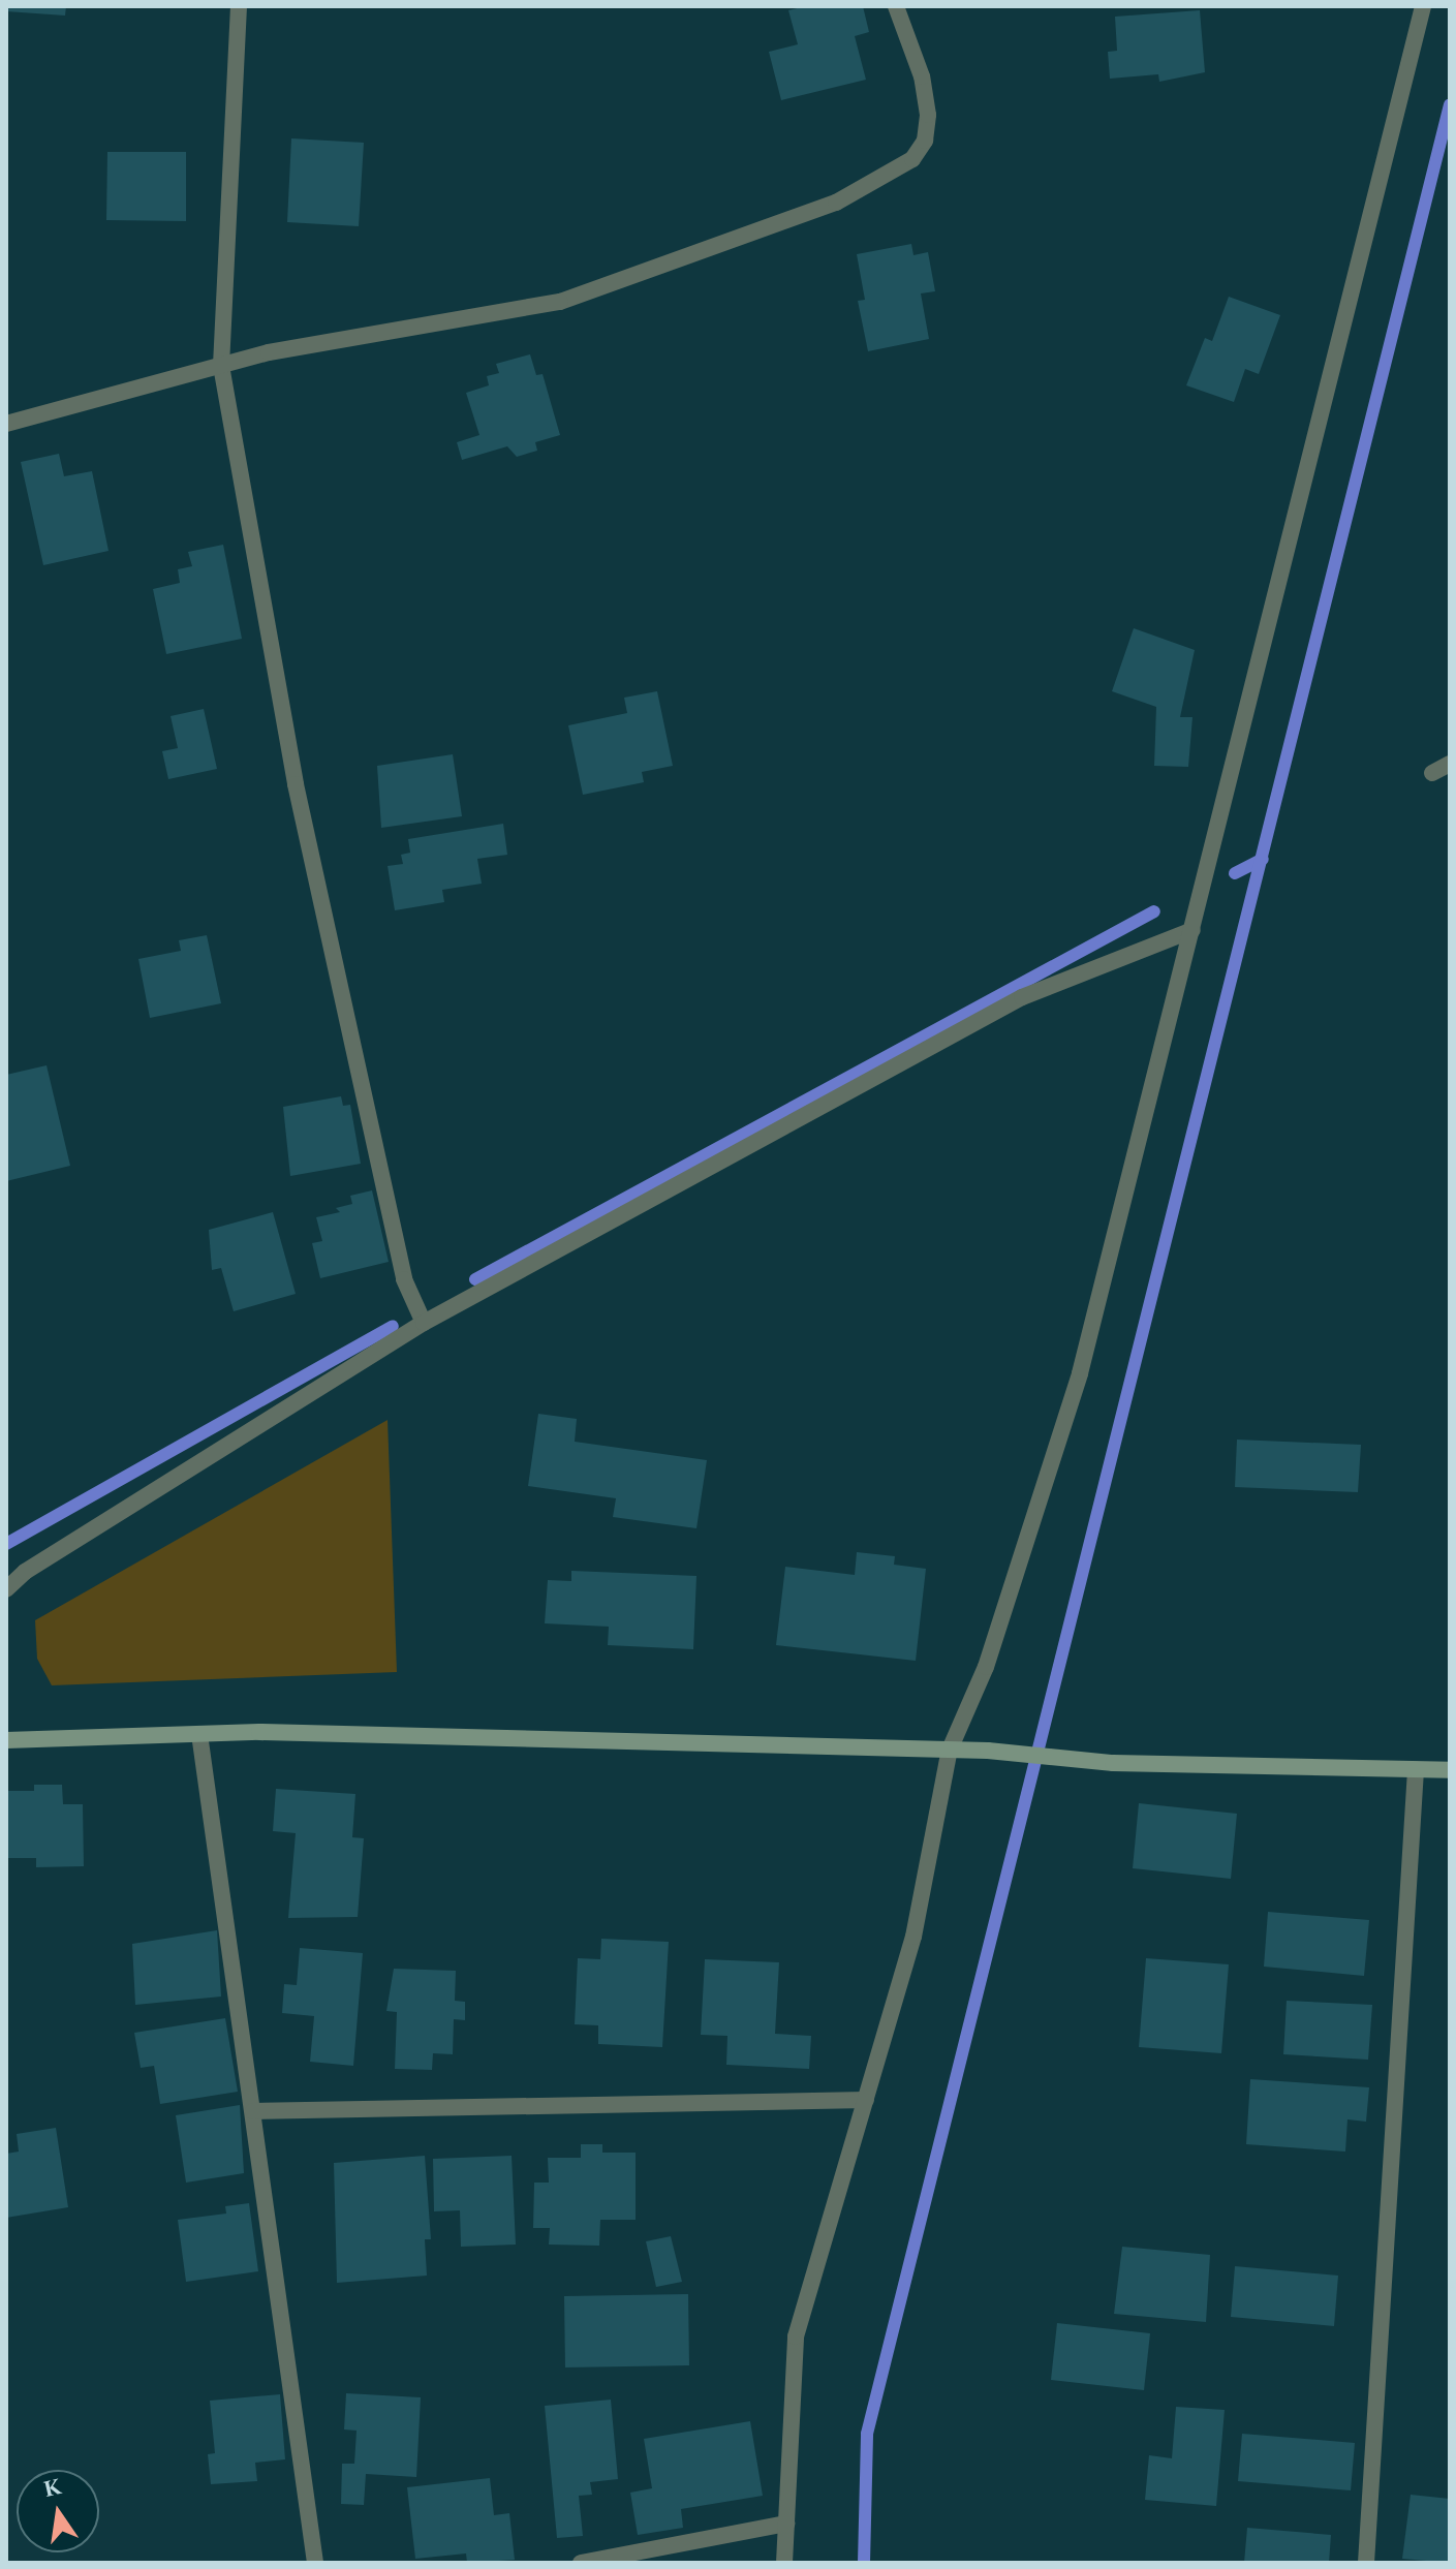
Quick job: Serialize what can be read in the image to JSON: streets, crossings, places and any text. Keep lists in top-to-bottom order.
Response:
{
  "north": "top"
}
